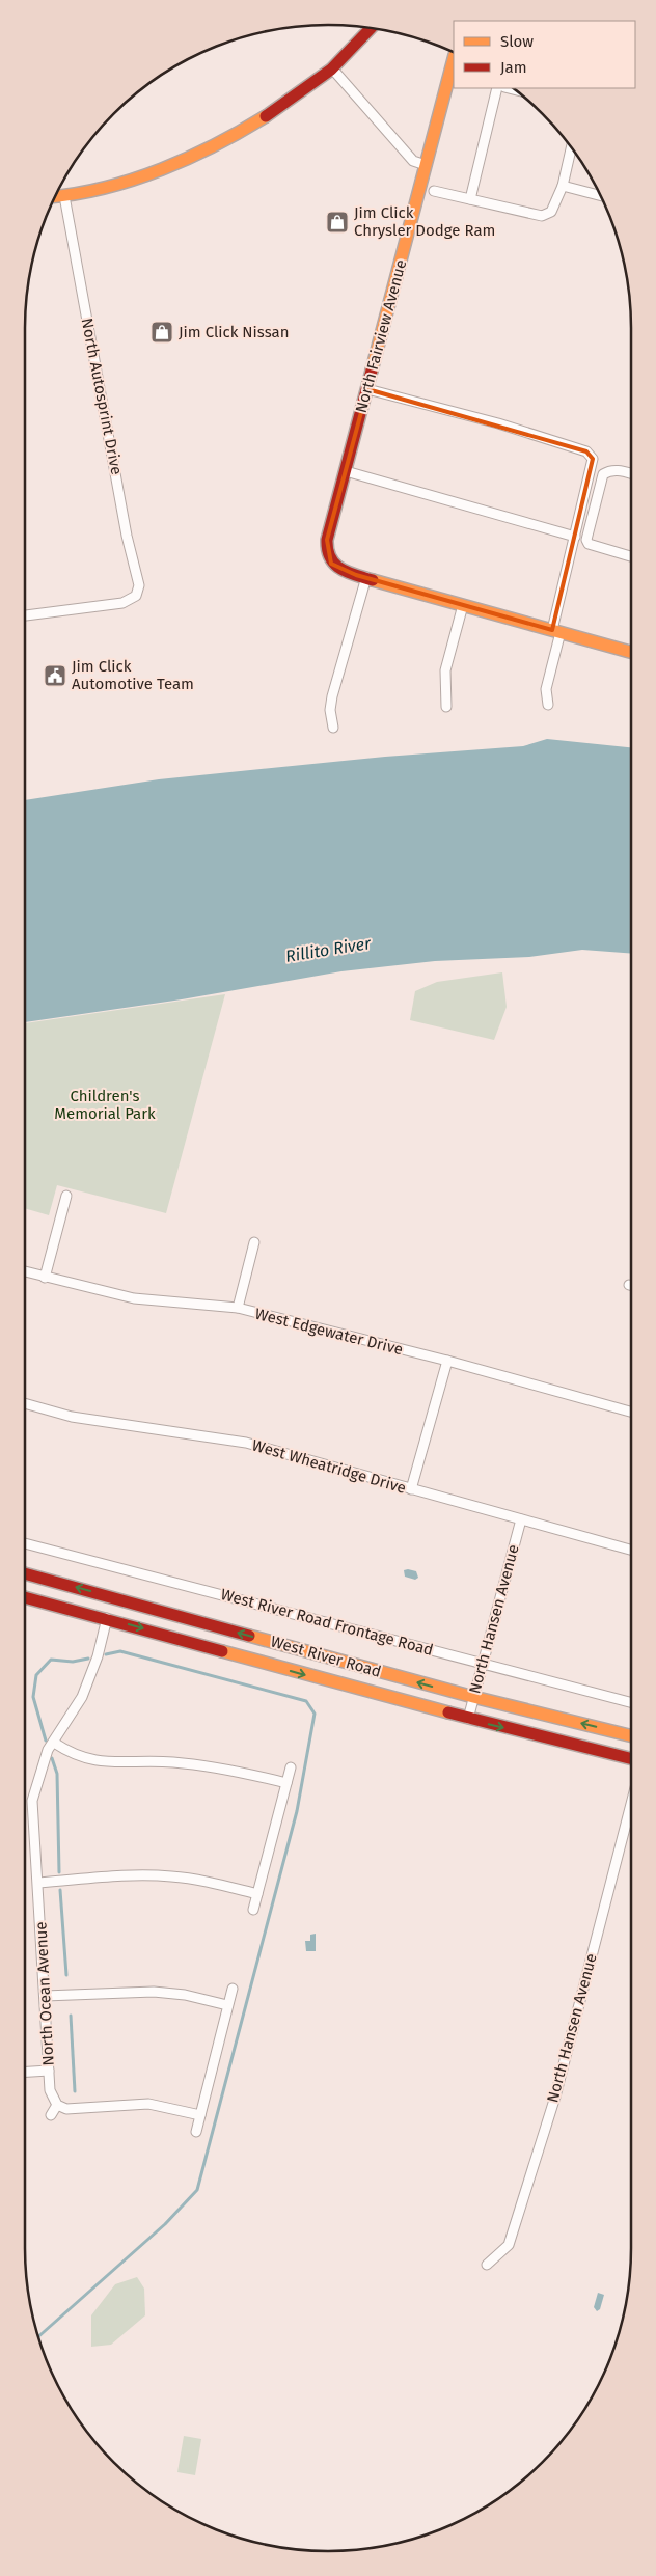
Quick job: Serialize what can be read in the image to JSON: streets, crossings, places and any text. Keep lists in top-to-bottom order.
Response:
{
  "streets": {
    "main road": ["North Fairview Avenue", "West River Road"],
    "street": [
      "North Autosprint Drive",
      "West Edgewater Drive",
      "West Wheatridge Drive",
      "North Hansen Avenue",
      "West River Road Frontage Road",
      "North Ocean Avenue"
    ]
  },
  "crossings": [
    ["West Wheatridge Drive", "North Hansen Avenue"],
    ["North Hansen Avenue", "West River Road Frontage Road"],
    ["North Hansen Avenue", "West River Road"],
    ["West River Road", "North Ocean Avenue"]
  ],
  "water": ["Rillito River"],
  "parks": ["Children's Memorial Park"],
  "places": {
    "shop": ["Jim Click Chrysler Dodge Ram", "Jim Click Nissan"],
    "public building": ["Jim Click Automotive Team"]
  },
  "legend": ["Slow", "Jam"]
}
